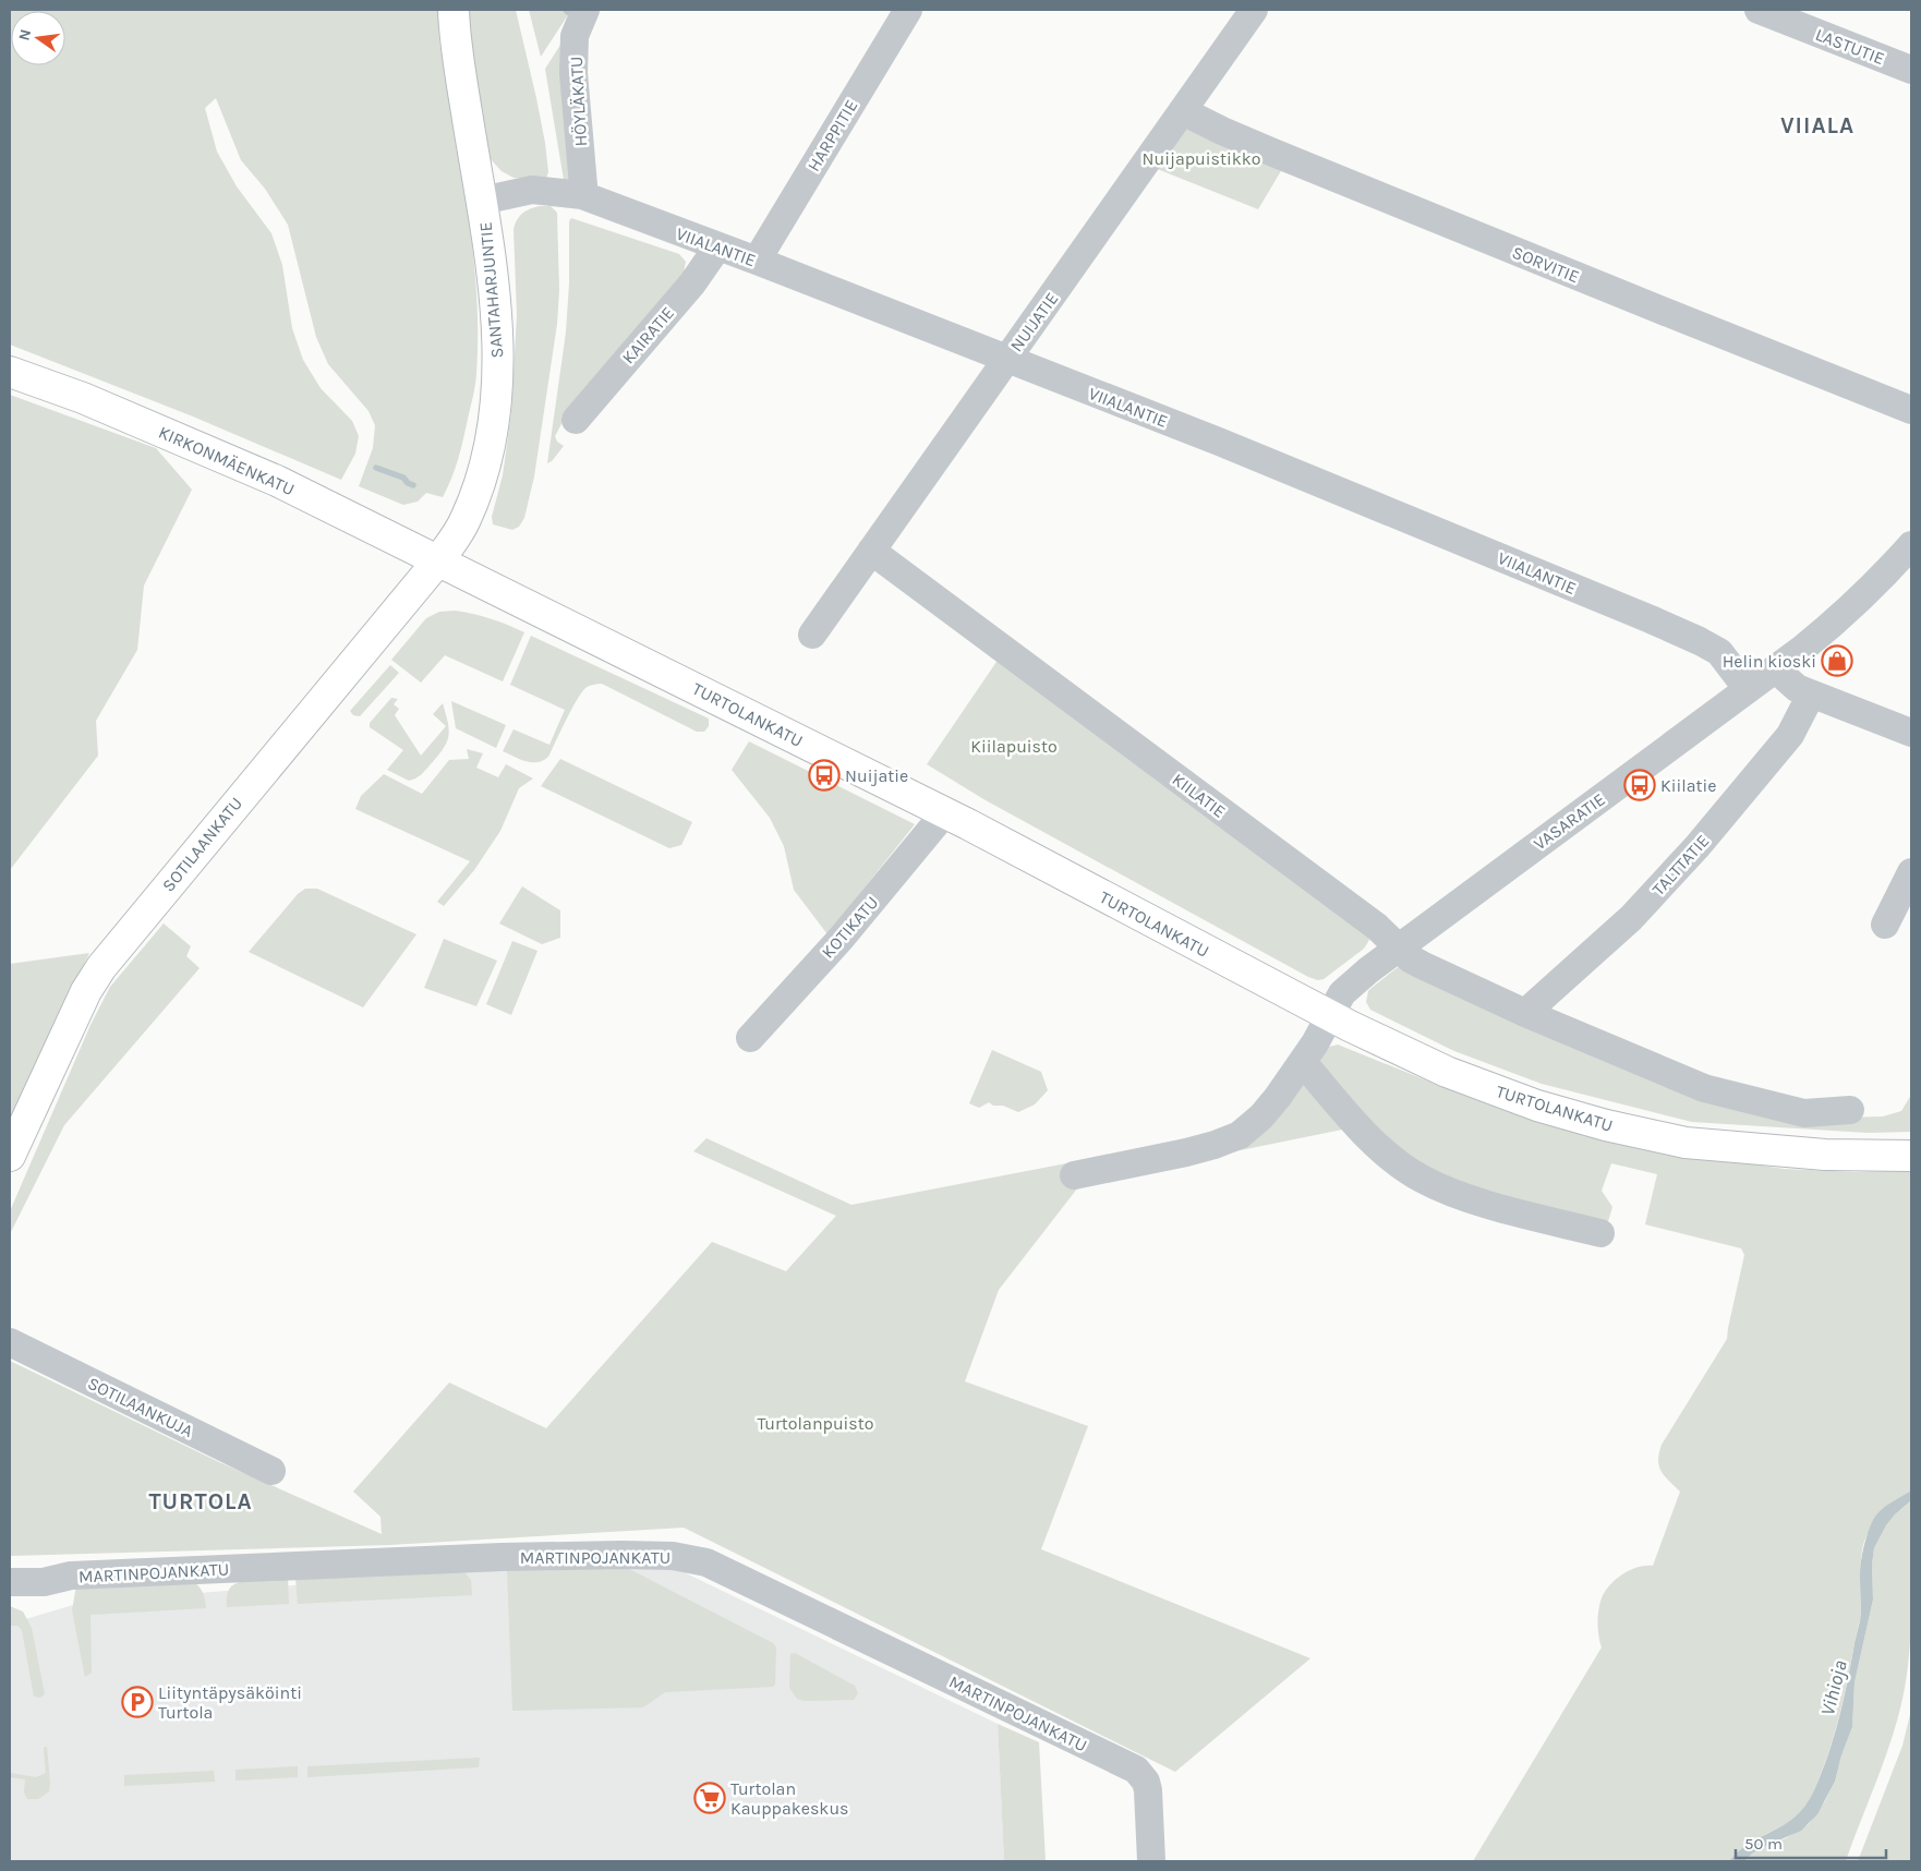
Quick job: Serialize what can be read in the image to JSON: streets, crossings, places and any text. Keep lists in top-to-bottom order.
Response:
{
  "streets": {
    "main road": [
      "SANTAHARJUNTIE",
      "KIRKONMÄENKATU",
      "TURTOLANKATU",
      "SOTILAANKATU"
    ],
    "street": [
      "LASTUTIE",
      "HÖYLÄKATU",
      "HARPPITIE",
      "VIIALANTIE",
      "SORVITIE",
      "NUIJATIE",
      "KAIRATIE",
      "KIILATIE",
      "VASARATIE",
      "TALTTATIE",
      "KOTIKATU",
      "SOTILAANKUJA",
      "MARTINPOJANKATU"
    ]
  },
  "crossings": [
    ["HÖYLÄKATU", "VIIALANTIE"],
    ["HARPPITIE", "VIIALANTIE"],
    ["VIIALANTIE", "SANTAHARJUNTIE"],
    ["VIIALANTIE", "NUIJATIE"],
    ["VIIALANTIE", "KAIRATIE"],
    ["VIIALANTIE", "VASARATIE"],
    ["SORVITIE", "NUIJATIE"],
    ["SANTAHARJUNTIE", "KIRKONMÄENKATU"],
    ["SANTAHARJUNTIE", "TURTOLANKATU"],
    ["SANTAHARJUNTIE", "SOTILAANKATU"],
    ["NUIJATIE", "KIILATIE"],
    ["KIRKONMÄENKATU", "TURTOLANKATU"],
    ["KIRKONMÄENKATU", "SOTILAANKATU"],
    ["TURTOLANKATU", "VASARATIE"],
    ["TURTOLANKATU", "SOTILAANKATU"],
    ["TURTOLANKATU", "KOTIKATU"],
    ["KIILATIE", "VASARATIE"],
    ["KIILATIE", "TALTTATIE"]
  ],
  "districts": ["VIIALA", "TURTOLA"],
  "water": ["Vihioja"],
  "parks": ["Nuijapuistikko", "Kiilapuisto", "Turtolanpuisto"],
  "places": {
    "shop": ["Helin kioski"],
    "bus stop": ["Nuijatie", "Kiilatie"],
    "parking": ["Liityntäpysäköinti Turtola"],
    "supermarket": ["Turtolan Kauppakeskus"]
  },
  "scale_bar": "50 m",
  "north": "left"
}
